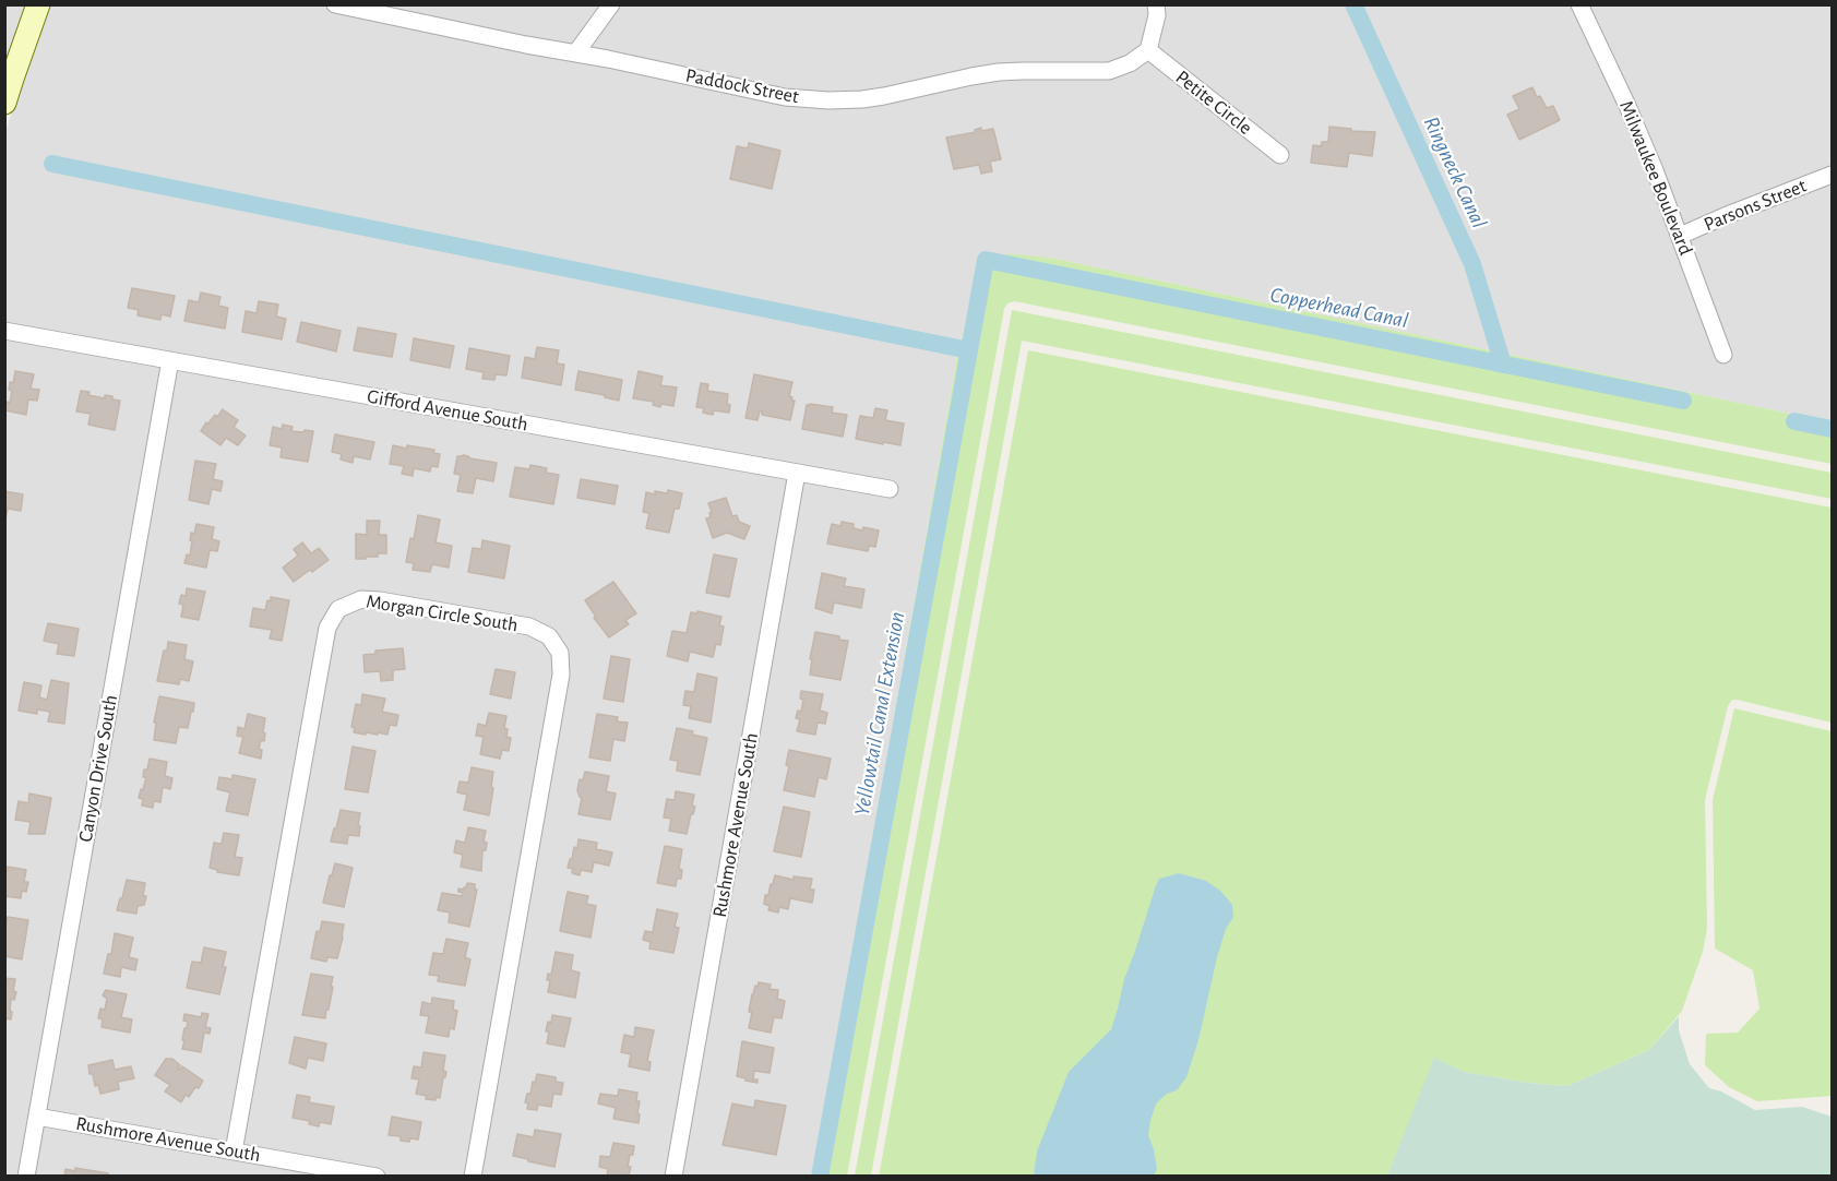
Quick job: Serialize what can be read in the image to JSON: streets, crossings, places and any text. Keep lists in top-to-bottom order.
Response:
{
  "streets": {
    "street": [
      "Paddock Street",
      "Petite Circle",
      "Milwaukee Boulevard",
      "Parsons Street",
      "Gifford Avenue South",
      "Morgan Circle South",
      "Canyon Drive South",
      "Rushmore Avenue South"
    ]
  },
  "crossings": [
    ["Paddock Street", "Petite Circle"],
    ["Milwaukee Boulevard", "Parsons Street"],
    ["Gifford Avenue South", "Canyon Drive South"],
    ["Gifford Avenue South", "Rushmore Avenue South"],
    ["Morgan Circle South", "Rushmore Avenue South"],
    ["Canyon Drive South", "Rushmore Avenue South"]
  ],
  "water": ["Ringneck Canal", "Copperhead Canal", "Yellowtail Canal Extension"]
}
